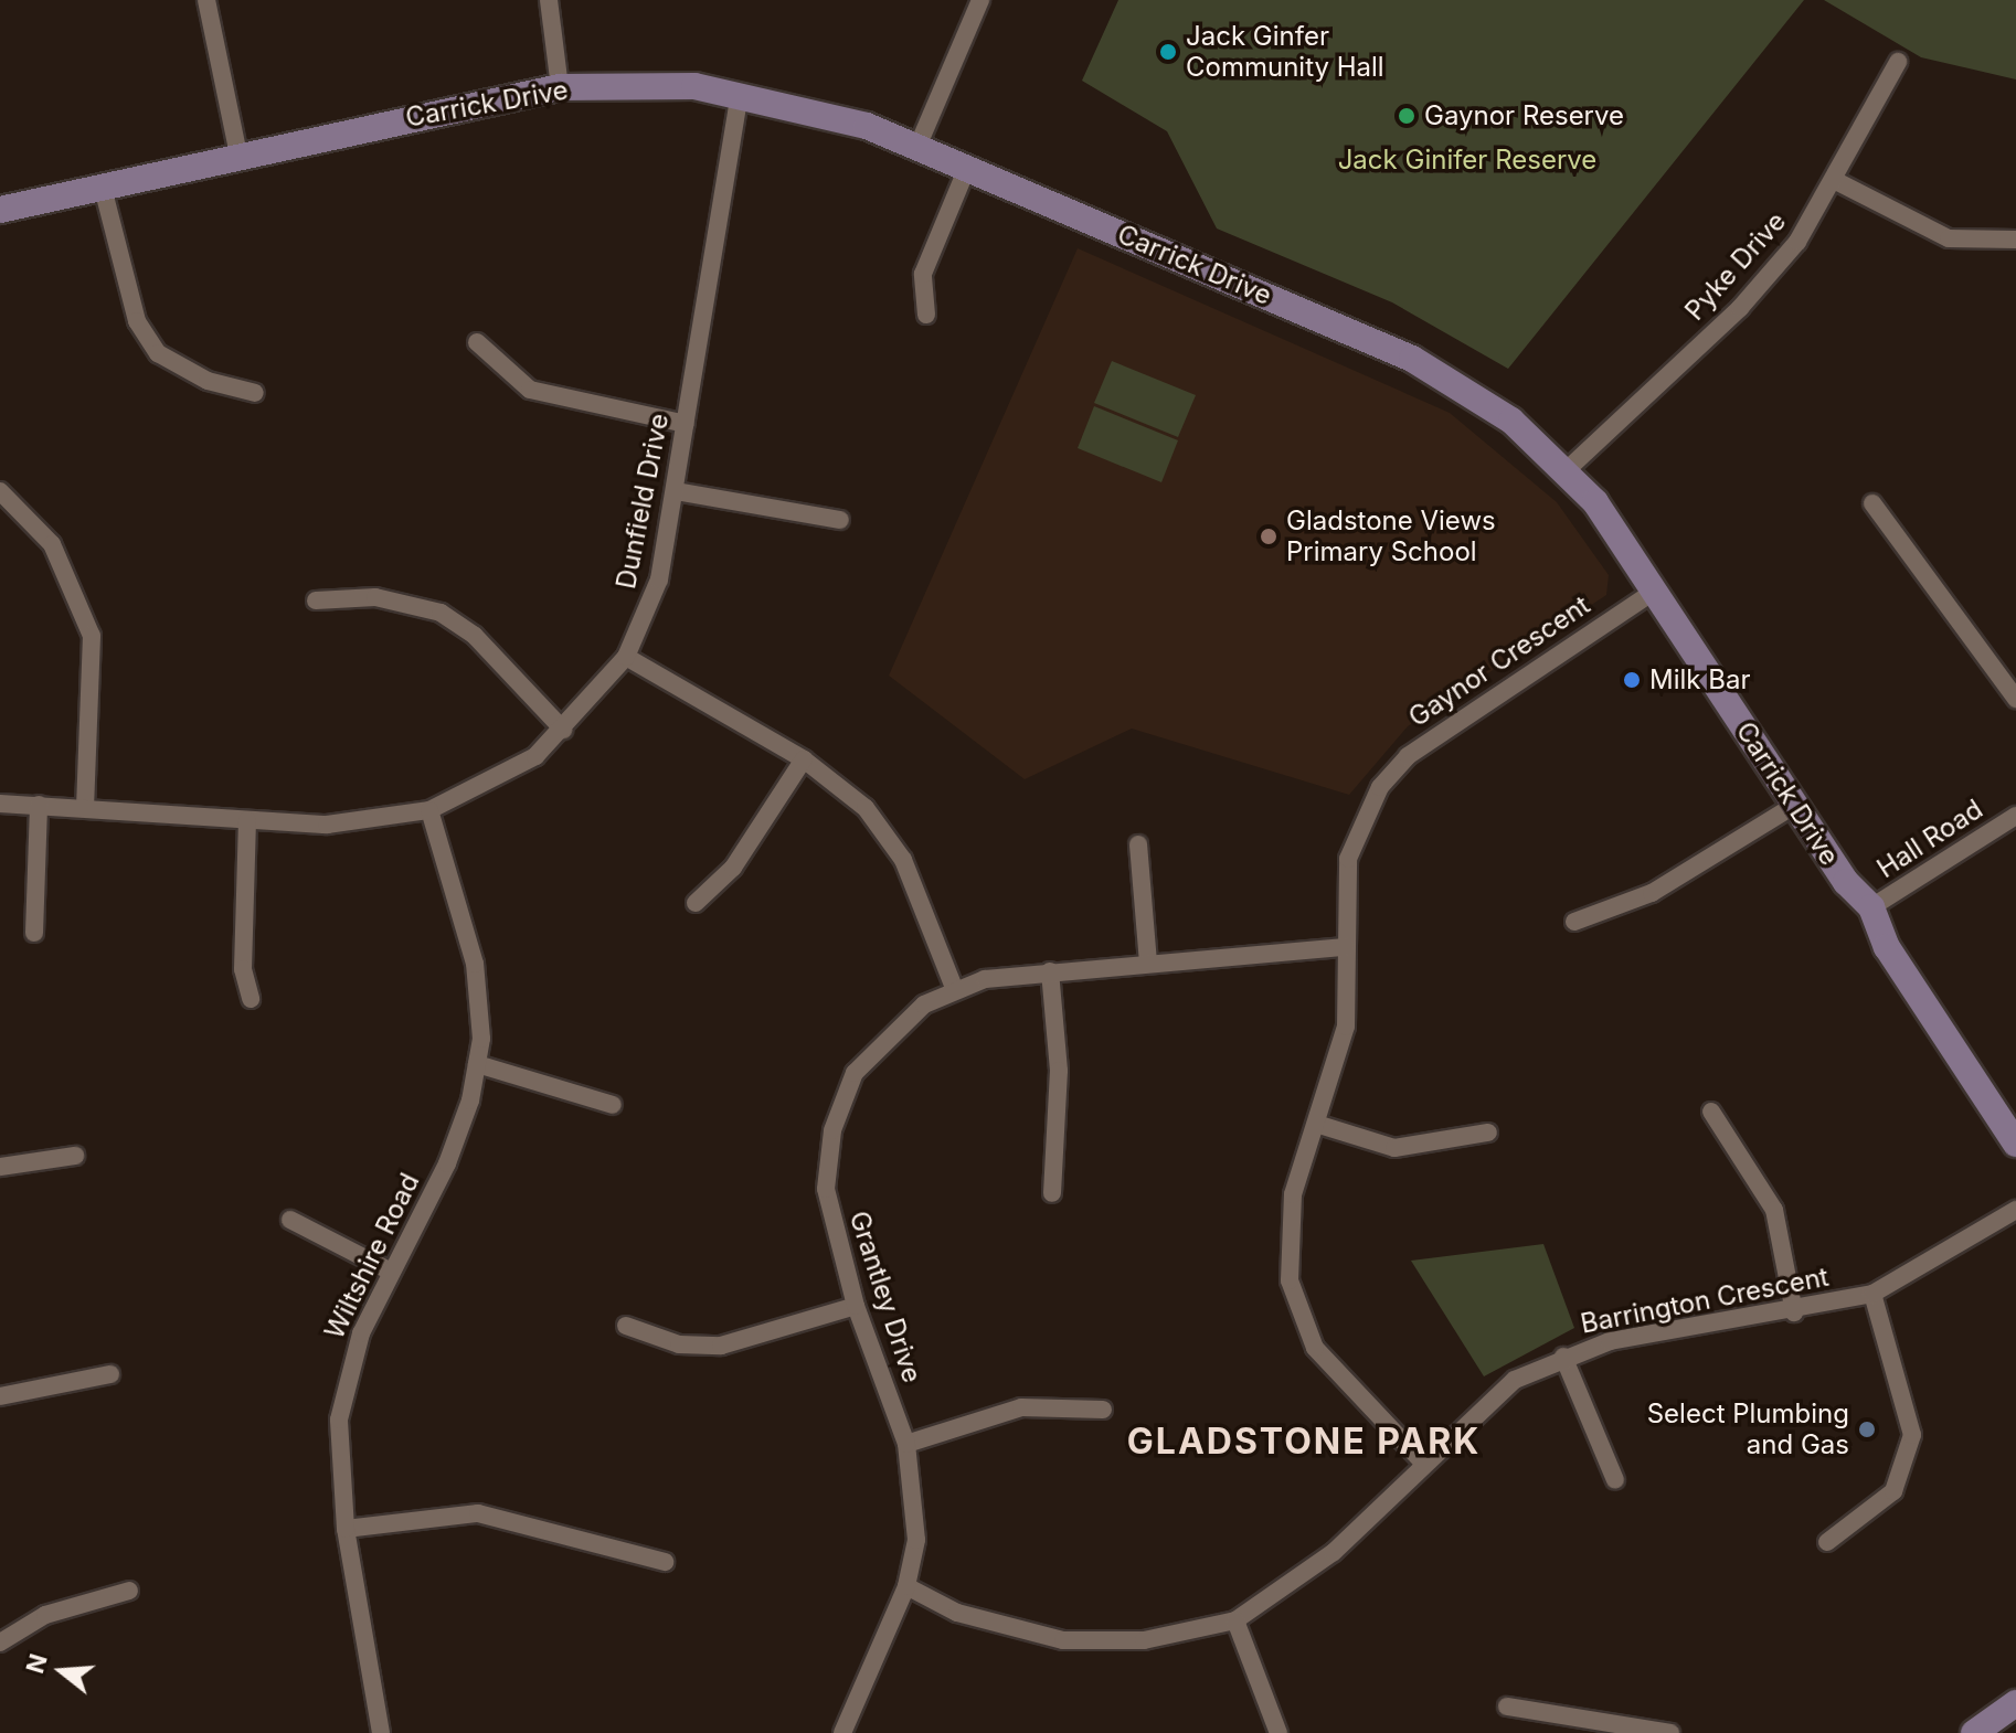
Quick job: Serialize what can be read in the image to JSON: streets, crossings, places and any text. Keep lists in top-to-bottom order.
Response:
{
  "streets": {
    "street": [
      "Carrick Drive",
      "Pyke Drive",
      "Dunfield Drive",
      "Gaynor Crescent",
      "Hall Road",
      "Wiltshire Road",
      "Grantley Drive",
      "Barrington Crescent"
    ]
  },
  "crossings": [
    ["Carrick Drive", "Pyke Drive"],
    ["Carrick Drive", "Dunfield Drive"],
    ["Carrick Drive", "Gaynor Crescent"],
    ["Carrick Drive", "Hall Road"],
    ["Dunfield Drive", "Wiltshire Road"],
    ["Gaynor Crescent", "Grantley Drive"],
    ["Gaynor Crescent", "Barrington Crescent"],
    ["Grantley Drive", "Barrington Crescent"]
  ],
  "districts": ["GLADSTONE PARK"],
  "parks": ["Jack Ginifer Reserve"],
  "places": [
    "Jack Ginfer Community Hall",
    "Gaynor Reserve",
    "Gladstone Views Primary School",
    "Milk Bar",
    "Select Plumbing and Gas"
  ],
  "north": "left"
}
